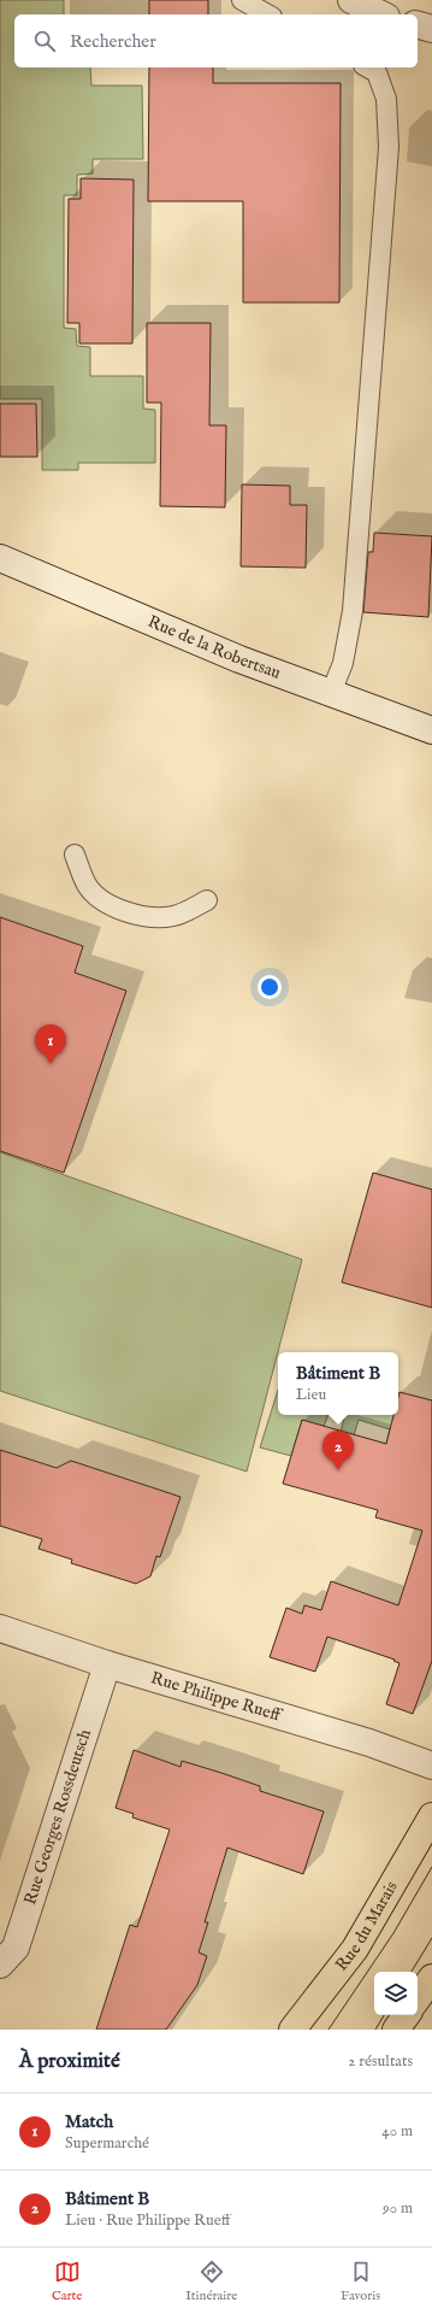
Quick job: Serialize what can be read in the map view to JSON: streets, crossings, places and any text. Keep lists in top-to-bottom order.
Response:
{
  "streets": {
    "main road": ["Rue du Marais"],
    "street": ["Rue de la Robertsau", "Rue Philippe Rueff", "Rue Georges Rossdeutsch"]
  },
  "crossings": [
    ["Rue Philippe Rueff", "Rue Georges Rossdeutsch"]
  ],
  "page": {
    "search": "Rechercher",
    "pins": ["1", "2"],
    "popup": ["Bâtiment B", "Lieu"],
    "heading": ["À proximité", "2 résultats"],
    "list": [
      {
        "mark": "1",
        "name": "Match",
        "note": "Supermarché",
        "value": "40 m"
      },
      {
        "mark": "2",
        "name": "Bâtiment B",
        "note": "Lieu · Rue Philippe Rueff",
        "value": "90 m"
      }
    ],
    "nav": ["Carte", "Itinéraire", "Favoris"]
  }
}
